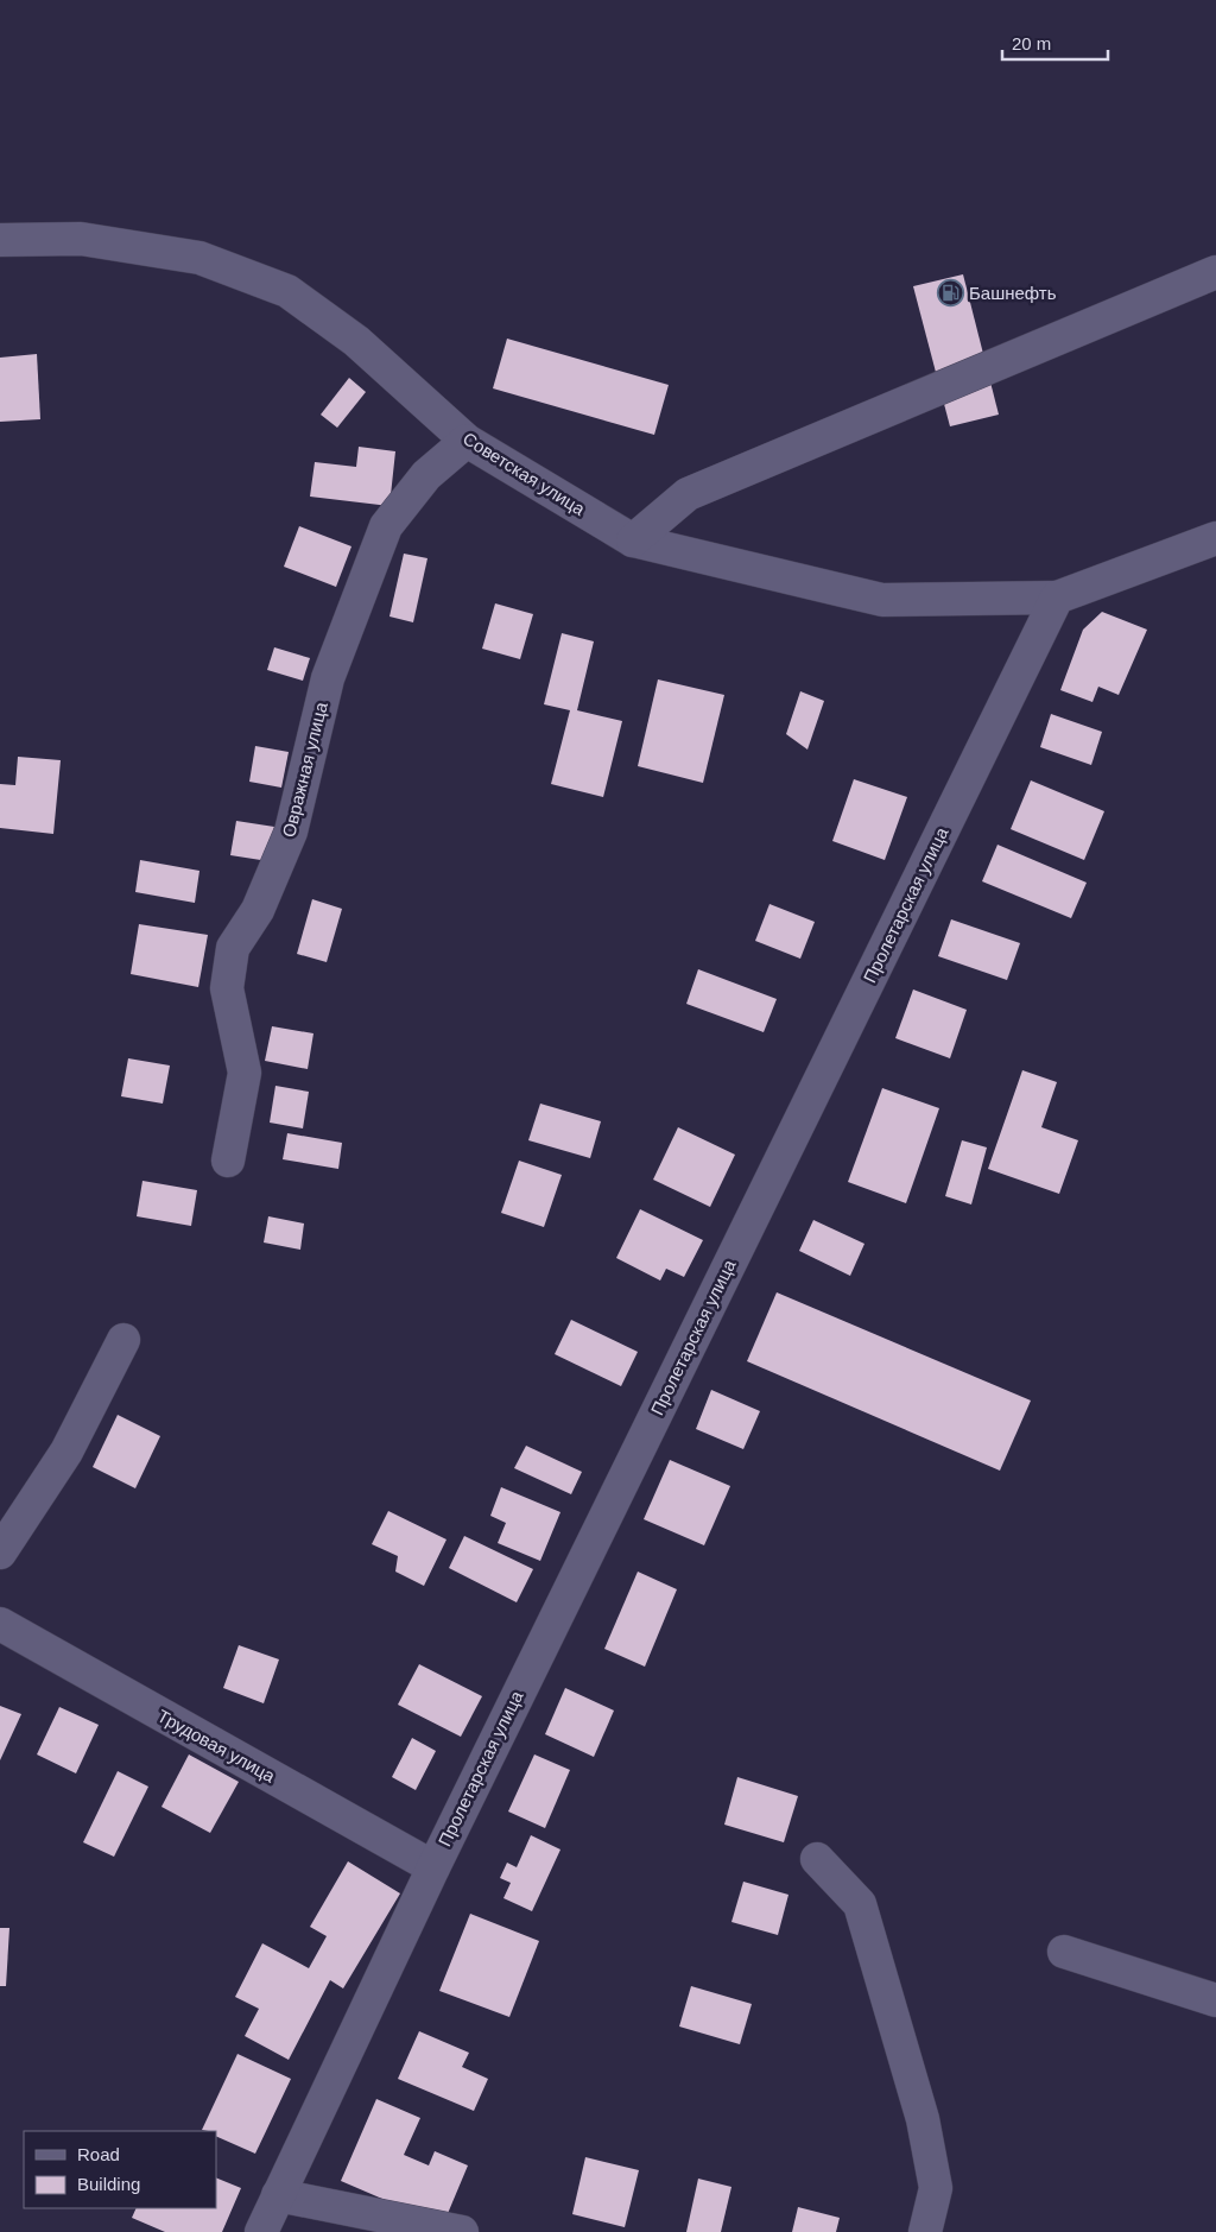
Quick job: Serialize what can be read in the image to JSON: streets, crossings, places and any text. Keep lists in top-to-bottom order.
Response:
{
  "streets": {
    "street": [
      "Советская улица",
      "Овражная улица",
      "Пролетарская улица",
      "Трудовая улица"
    ]
  },
  "crossings": [
    ["Советская улица", "Овражная улица"],
    ["Советская улица", "Пролетарская улица"],
    ["Пролетарская улица", "Трудовая улица"]
  ],
  "places": {
    "fuel station": ["Башнефть"]
  },
  "legend": ["Road", "Building"],
  "scale_bar": "20 m"
}
